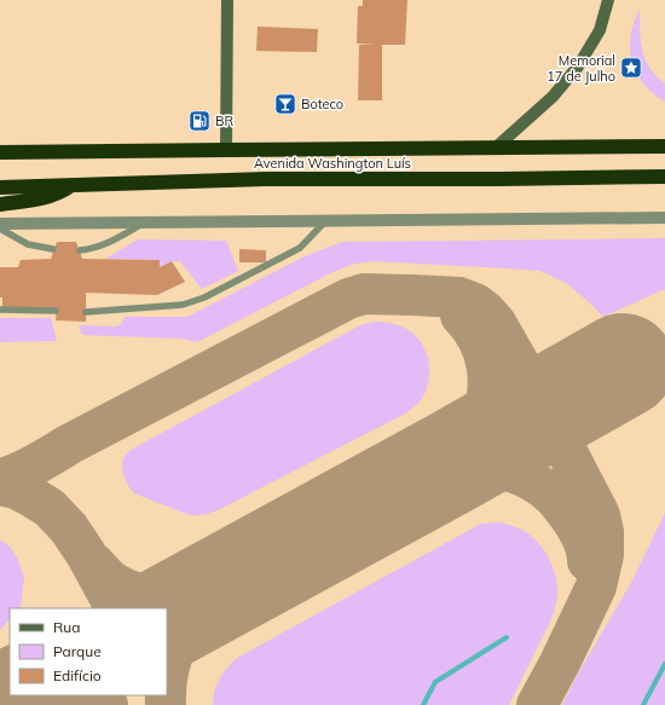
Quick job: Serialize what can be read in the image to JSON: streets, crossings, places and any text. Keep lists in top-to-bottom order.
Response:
{
  "streets": {
    "highway": ["Avenida Washington Luís"]
  },
  "places": {
    "place": ["Memorial 17 de Julho"],
    "bar": ["Boteco"],
    "fuel station": ["BR"]
  },
  "legend": ["Rua", "Parque", "Edifício"]
}
